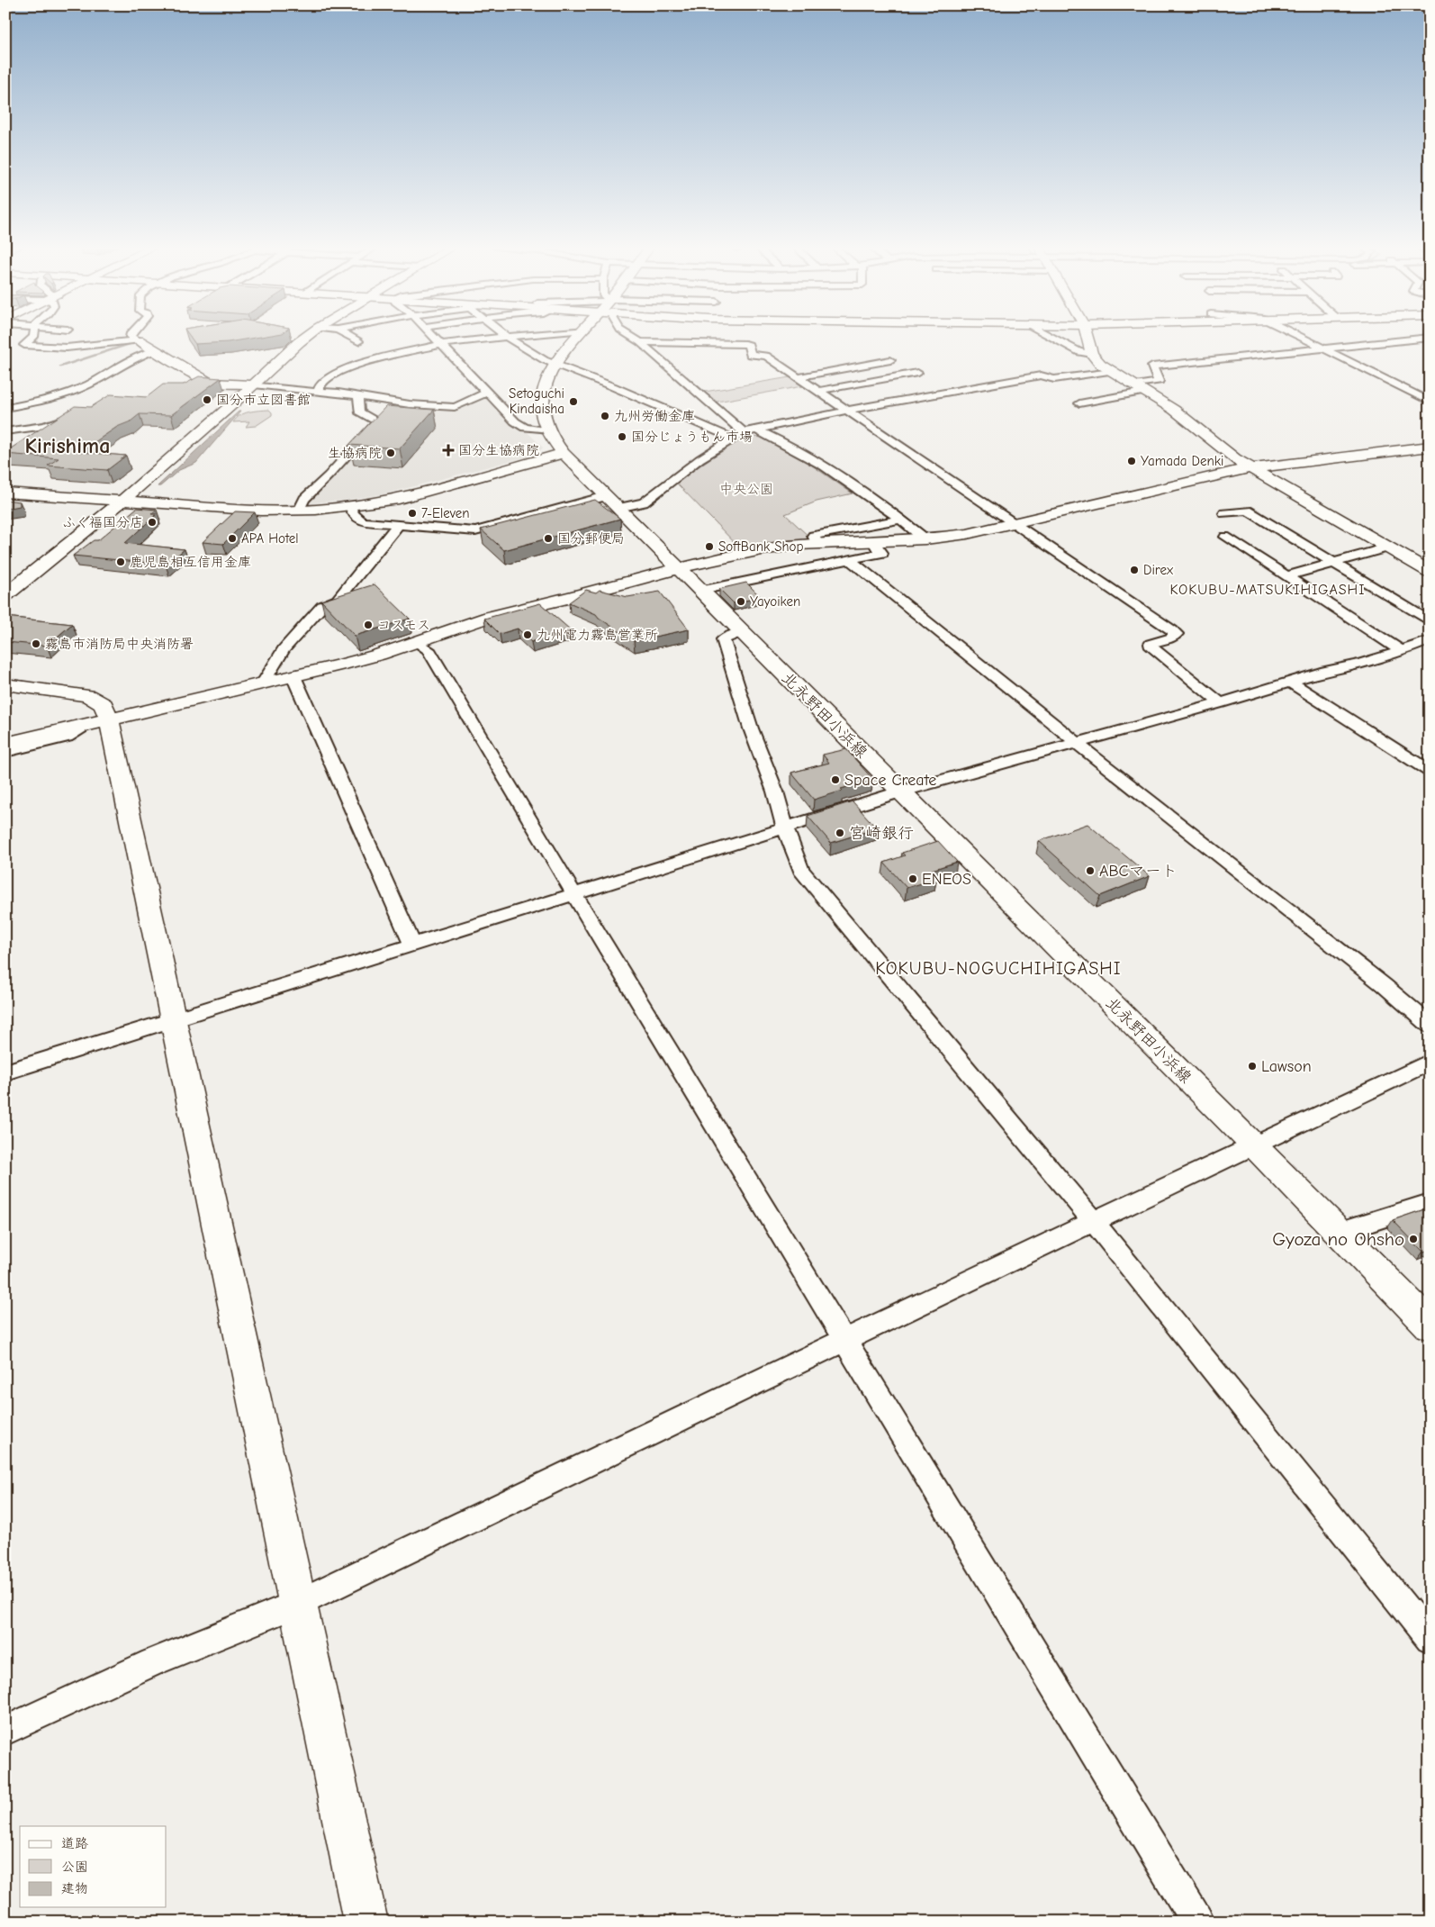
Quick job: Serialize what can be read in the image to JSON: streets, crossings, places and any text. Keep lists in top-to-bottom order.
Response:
{
  "streets": {
    "street": ["北永野田小浜線"]
  },
  "districts": ["Kirishima", "KOKUBU-MATSUKIHIGASHI", "KOKUBU-NOGUCHIHIGASHI"],
  "parks": ["中央公園"],
  "places": {
    "other": [
      "国分市立図書館",
      "Setoguchi Kindaisha",
      "九州労働金庫",
      "国分じょうもん市場",
      "生協病院",
      "Yamada Denki",
      "7-Eleven",
      "ふく福国分店",
      "APA Hotel",
      "国分郵便局",
      "SoftBank Shop",
      "鹿児島相互信用金庫",
      "Direx",
      "Yayoiken",
      "コスモス",
      "九州電力霧島営業所",
      "霧島市消防局中央消防署",
      "Space Create",
      "宮崎銀行",
      "ABCマート",
      "ENEOS",
      "Lawson",
      "Gyoza no Ohsho"
    ],
    "health": ["国分生協病院"]
  },
  "legend": ["道路", "公園", "建物"]
}
